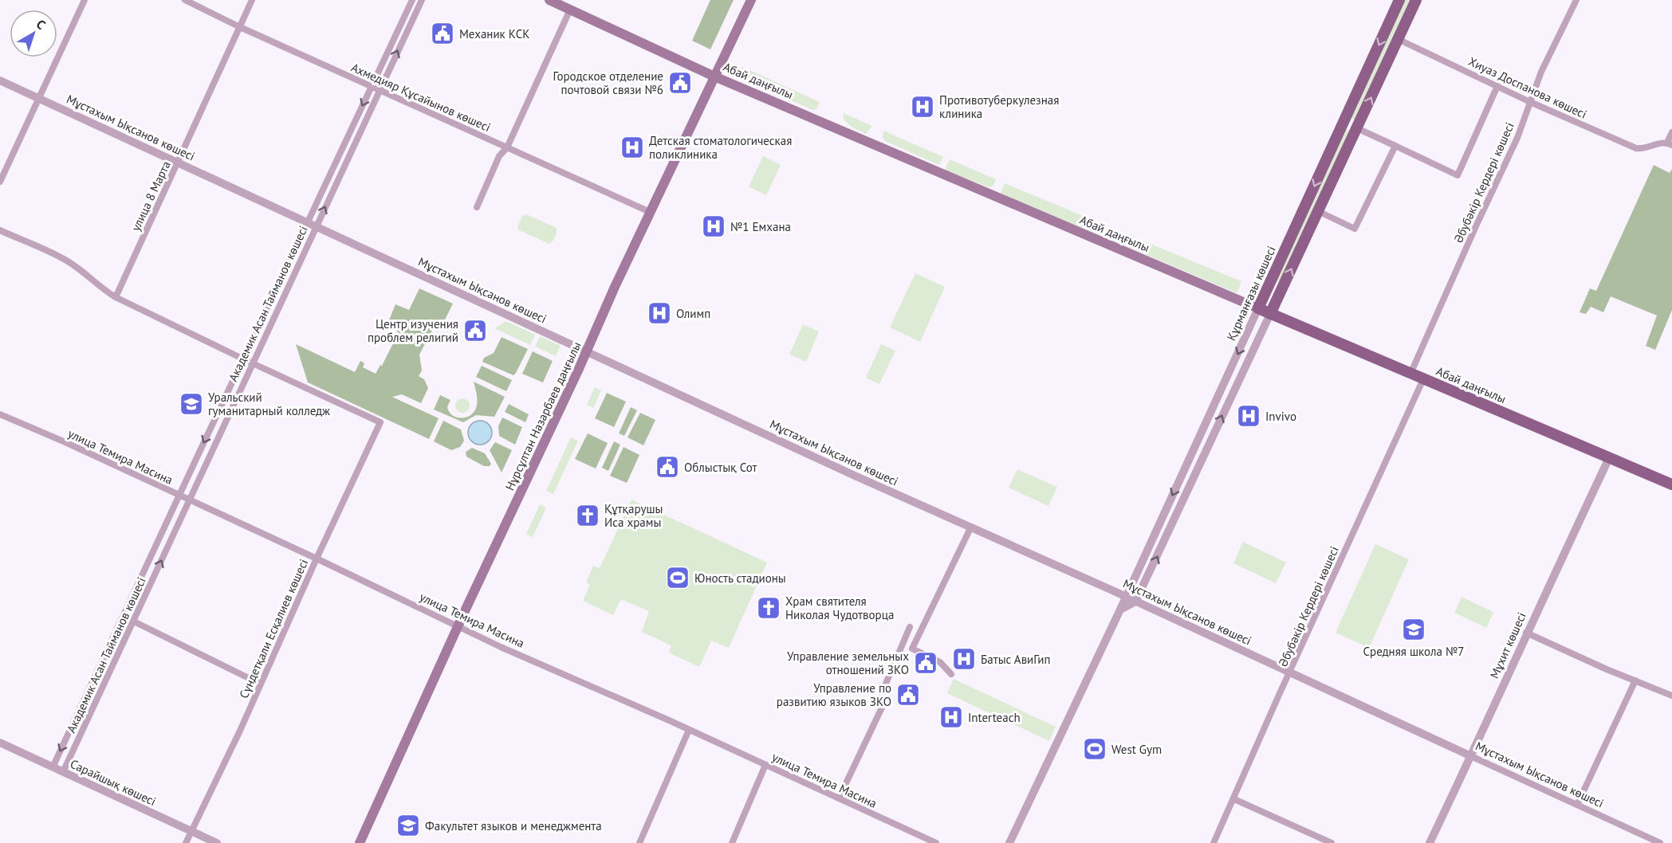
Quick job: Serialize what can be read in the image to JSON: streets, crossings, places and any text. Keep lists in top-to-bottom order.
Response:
{
  "streets": {
    "main road": ["Абай даңғылы", "Құрманғазы көшесі", "Нұрсұлтан Назарбаев даңғылы"],
    "street": [
      "Хиуаз Доспанова көшесі",
      "Ахмедияр Құсайынов көшесі",
      "Мұстахым Ықсанов көшесі",
      "Әбубәкір Кердері көшесі",
      "улица 8 Марта",
      "Академик Асан Тайманов көшесі",
      "улица Темира Масина",
      "Сүндетқали Есқалиев көшесі",
      "Мұхит көшесі",
      "Сарайшық көшесі"
    ]
  },
  "crossings": [
    ["Абай даңғылы", "Әбубәкір Кердері көшесі"],
    ["Абай даңғылы", "Құрманғазы көшесі"],
    ["Абай даңғылы", "Нұрсұлтан Назарбаев даңғылы"],
    ["Абай даңғылы", "Мұхит көшесі"],
    ["Хиуаз Доспанова көшесі", "Әбубәкір Кердері көшесі"],
    ["Ахмедияр Құсайынов көшесі", "улица 8 Марта"],
    ["Ахмедияр Құсайынов көшесі", "Академик Асан Тайманов көшесі"],
    ["Ахмедияр Құсайынов көшесі", "Нұрсұлтан Назарбаев даңғылы"],
    ["Мұстахым Ықсанов көшесі", "Әбубәкір Кердері көшесі"],
    ["Мұстахым Ықсанов көшесі", "улица 8 Марта"],
    ["Мұстахым Ықсанов көшесі", "Құрманғазы көшесі"],
    ["Мұстахым Ықсанов көшесі", "Академик Асан Тайманов көшесі"],
    ["Мұстахым Ықсанов көшесі", "Нұрсұлтан Назарбаев даңғылы"],
    ["Мұстахым Ықсанов көшесі", "Мұхит көшесі"],
    ["Академик Асан Тайманов көшесі", "улица Темира Масина"],
    ["Академик Асан Тайманов көшесі", "Сүндетқали Есқалиев көшесі"],
    ["Академик Асан Тайманов көшесі", "Сарайшық көшесі"],
    ["Нұрсұлтан Назарбаев даңғылы", "улица Темира Масина"],
    ["улица Темира Масина", "Сүндетқали Есқалиев көшесі"],
    ["Сүндетқали Есқалиев көшесі", "Сарайшық көшесі"]
  ],
  "places": {
    "public building": [
      "Механик КСК",
      "Городское отделение почтовой связи №6",
      "Центр изучения проблем религий",
      "Облыстық Сот",
      "Управление земельных отношений ЗКО",
      "Управление по развитию языков ЗКО"
    ],
    "hospital": [
      "Противотуберкулезная клиника",
      "Детская стоматологическая поликлиника",
      "№1 Емхана",
      "Олимп",
      "Invivo",
      "Батыс АвиГип",
      "Interteach"
    ],
    "school or university": ["Уральский гуманитарный колледж", "Средняя школа №7", "Факультет языков и менеджмента"],
    "church": ["Құтқарушы Иса храмы", "Храм святителя Николая Чудотворца"],
    "sports": ["Юность стадионы", "West Gym"]
  },
  "north": "top right"
}
